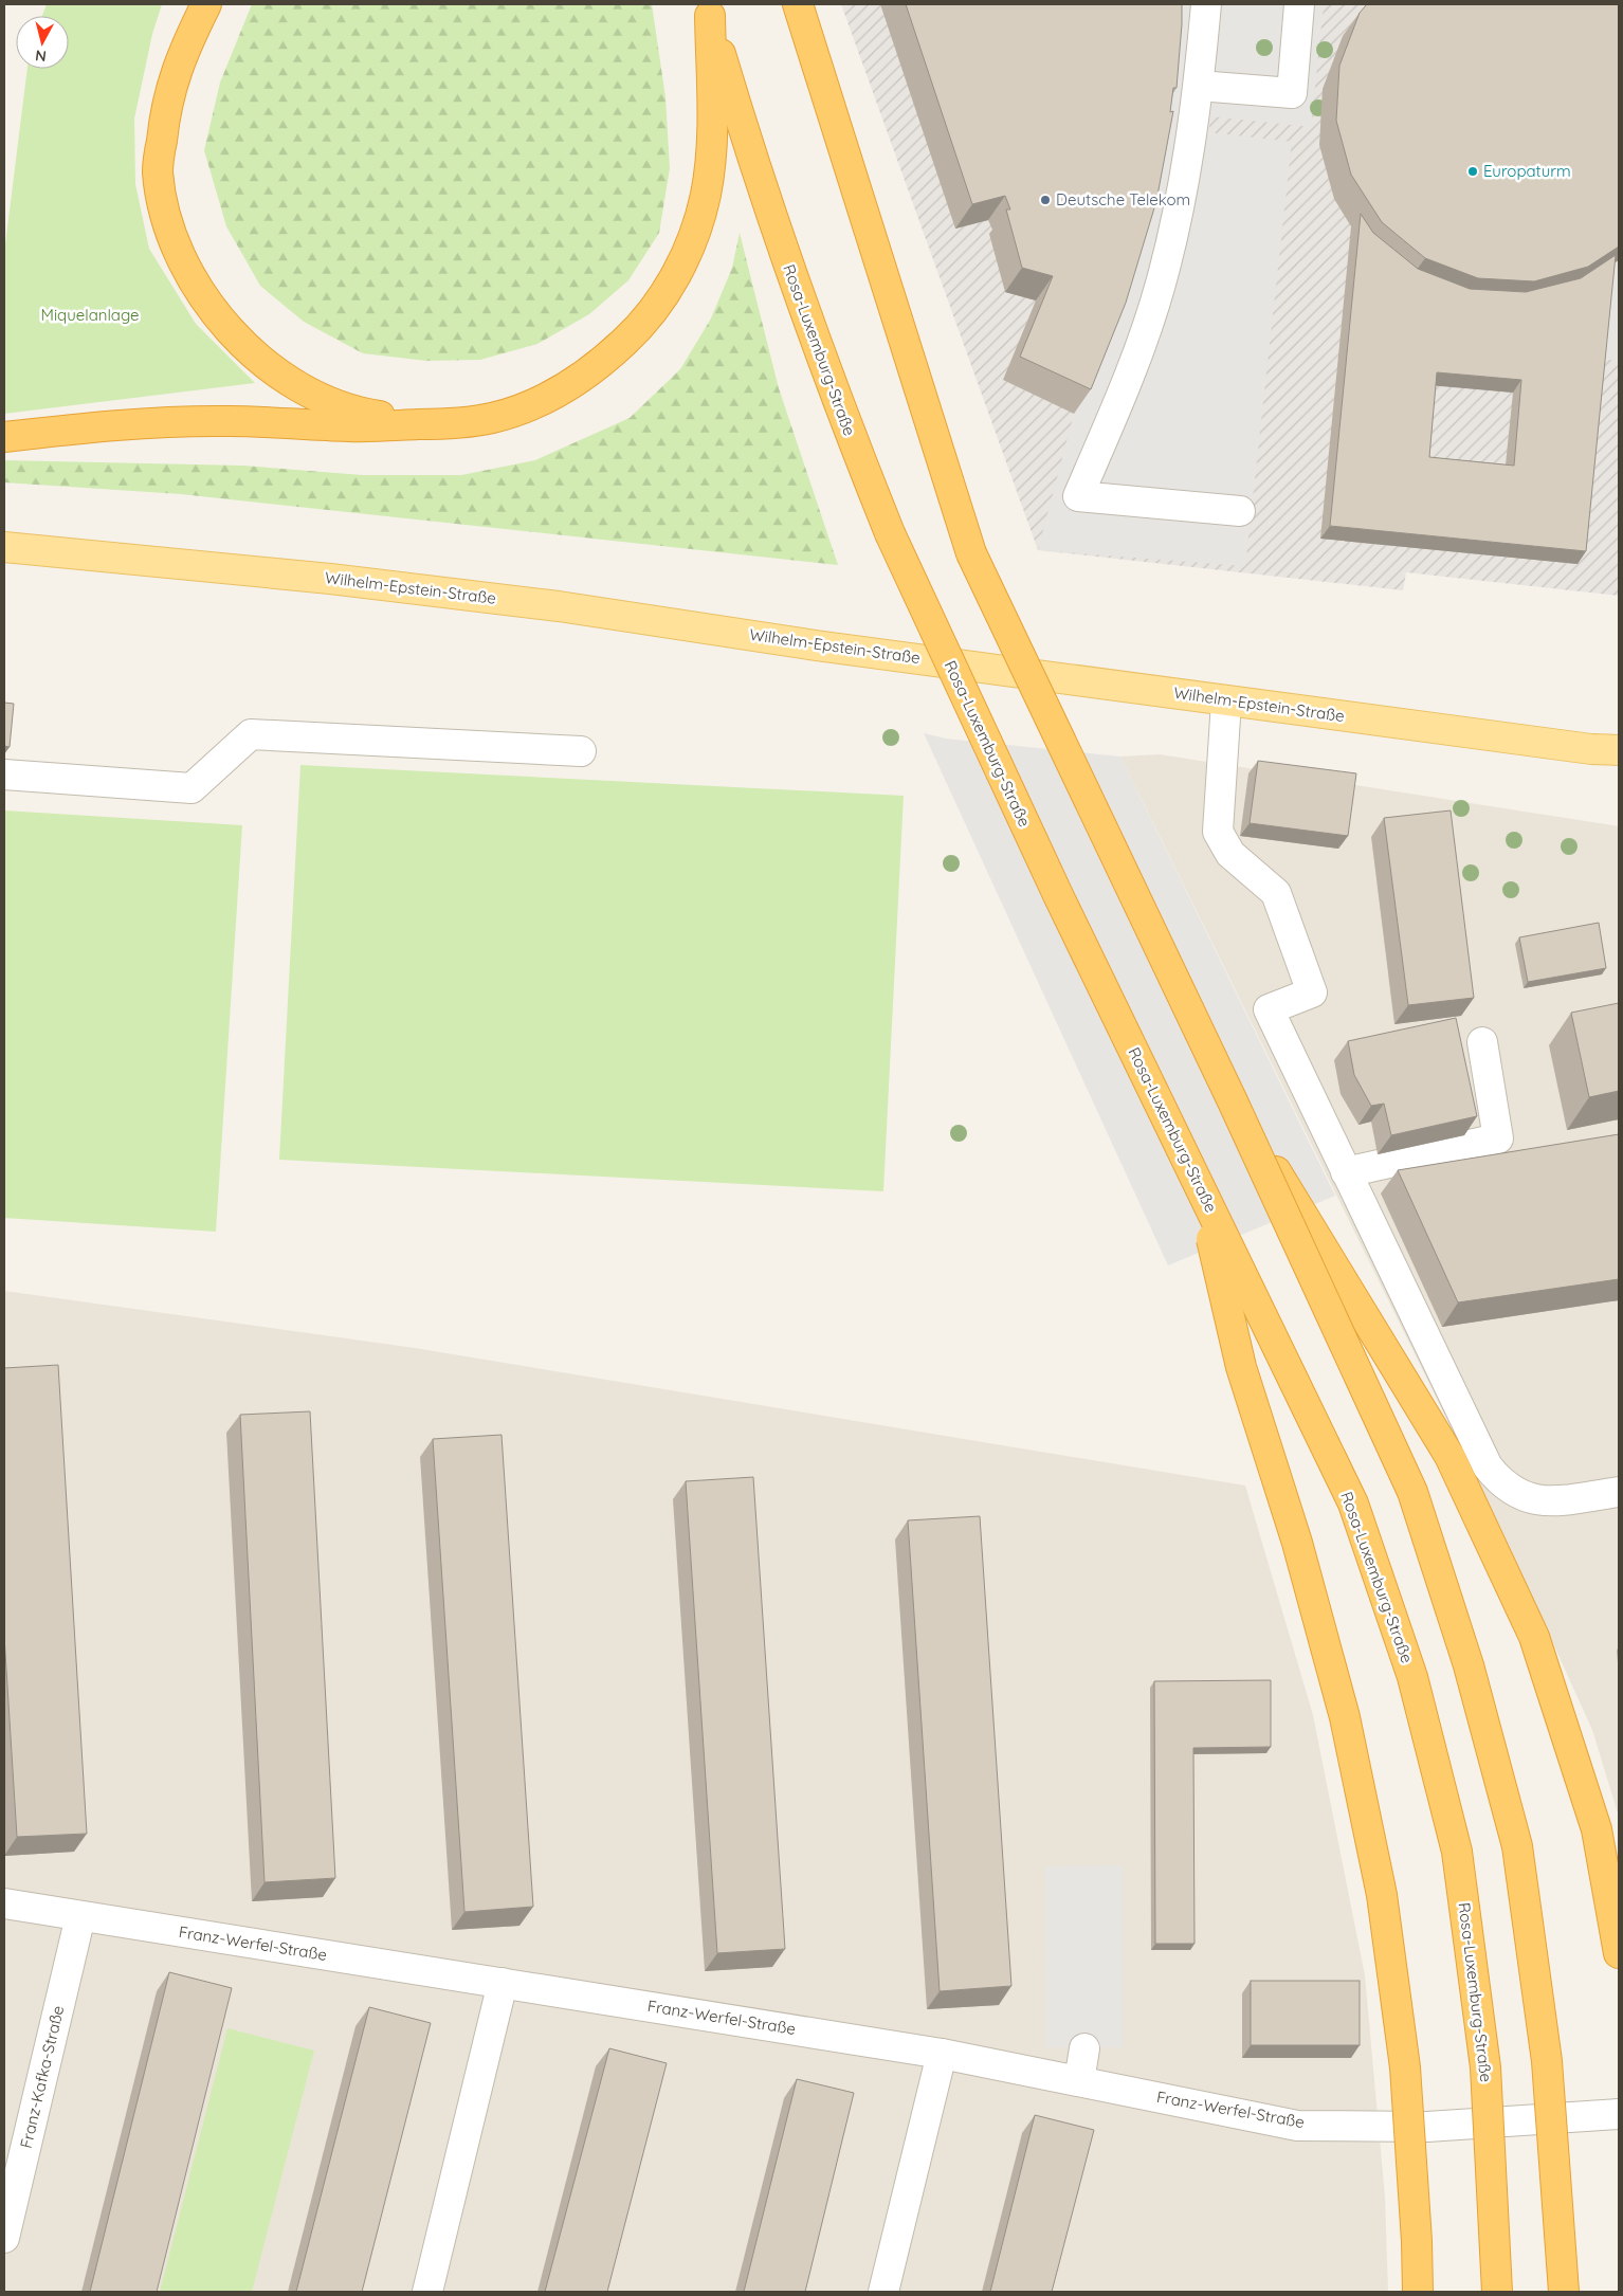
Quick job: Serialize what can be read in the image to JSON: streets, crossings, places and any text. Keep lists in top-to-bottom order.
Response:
{
  "streets": {
    "highway": ["Rosa-Luxemburg-Straße"],
    "main road": ["Wilhelm-Epstein-Straße"],
    "street": ["Franz-Werfel-Straße", "Franz-Kafka-Straße"]
  },
  "crossings": [
    ["Franz-Werfel-Straße", "Franz-Kafka-Straße"]
  ],
  "parks": ["Miquelanlage"],
  "places": ["Europaturm", "Deutsche Telekom"],
  "north": "bottom"
}
